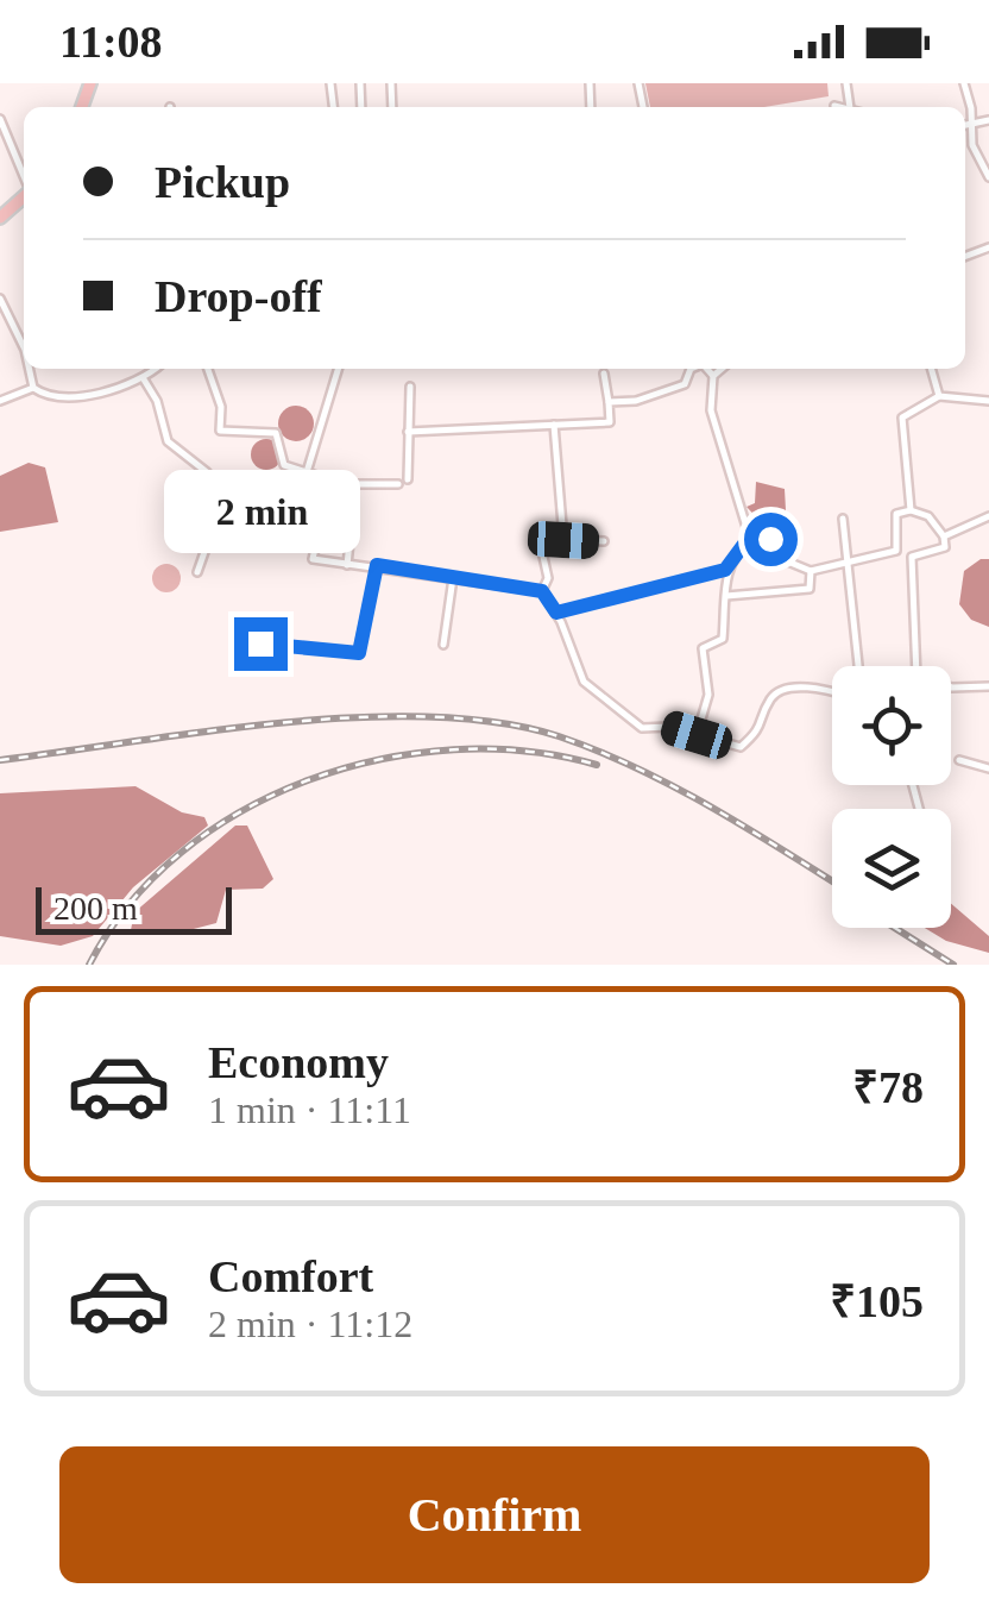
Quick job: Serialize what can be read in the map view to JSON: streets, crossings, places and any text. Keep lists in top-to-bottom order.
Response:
{
  "scale_bar": "200 m",
  "page": {
    "status": "11:08",
    "banner": ["Pickup", "Drop-off"],
    "bubble": "2 min",
    "scale": "200 m",
    "list": [
      {
        "name": "Economy",
        "note": "1 min · 11:11",
        "value": "₹78"
      },
      {
        "name": "Comfort",
        "note": "2 min · 11:12",
        "value": "₹105"
      }
    ],
    "buttons": "Confirm"
  }
}
